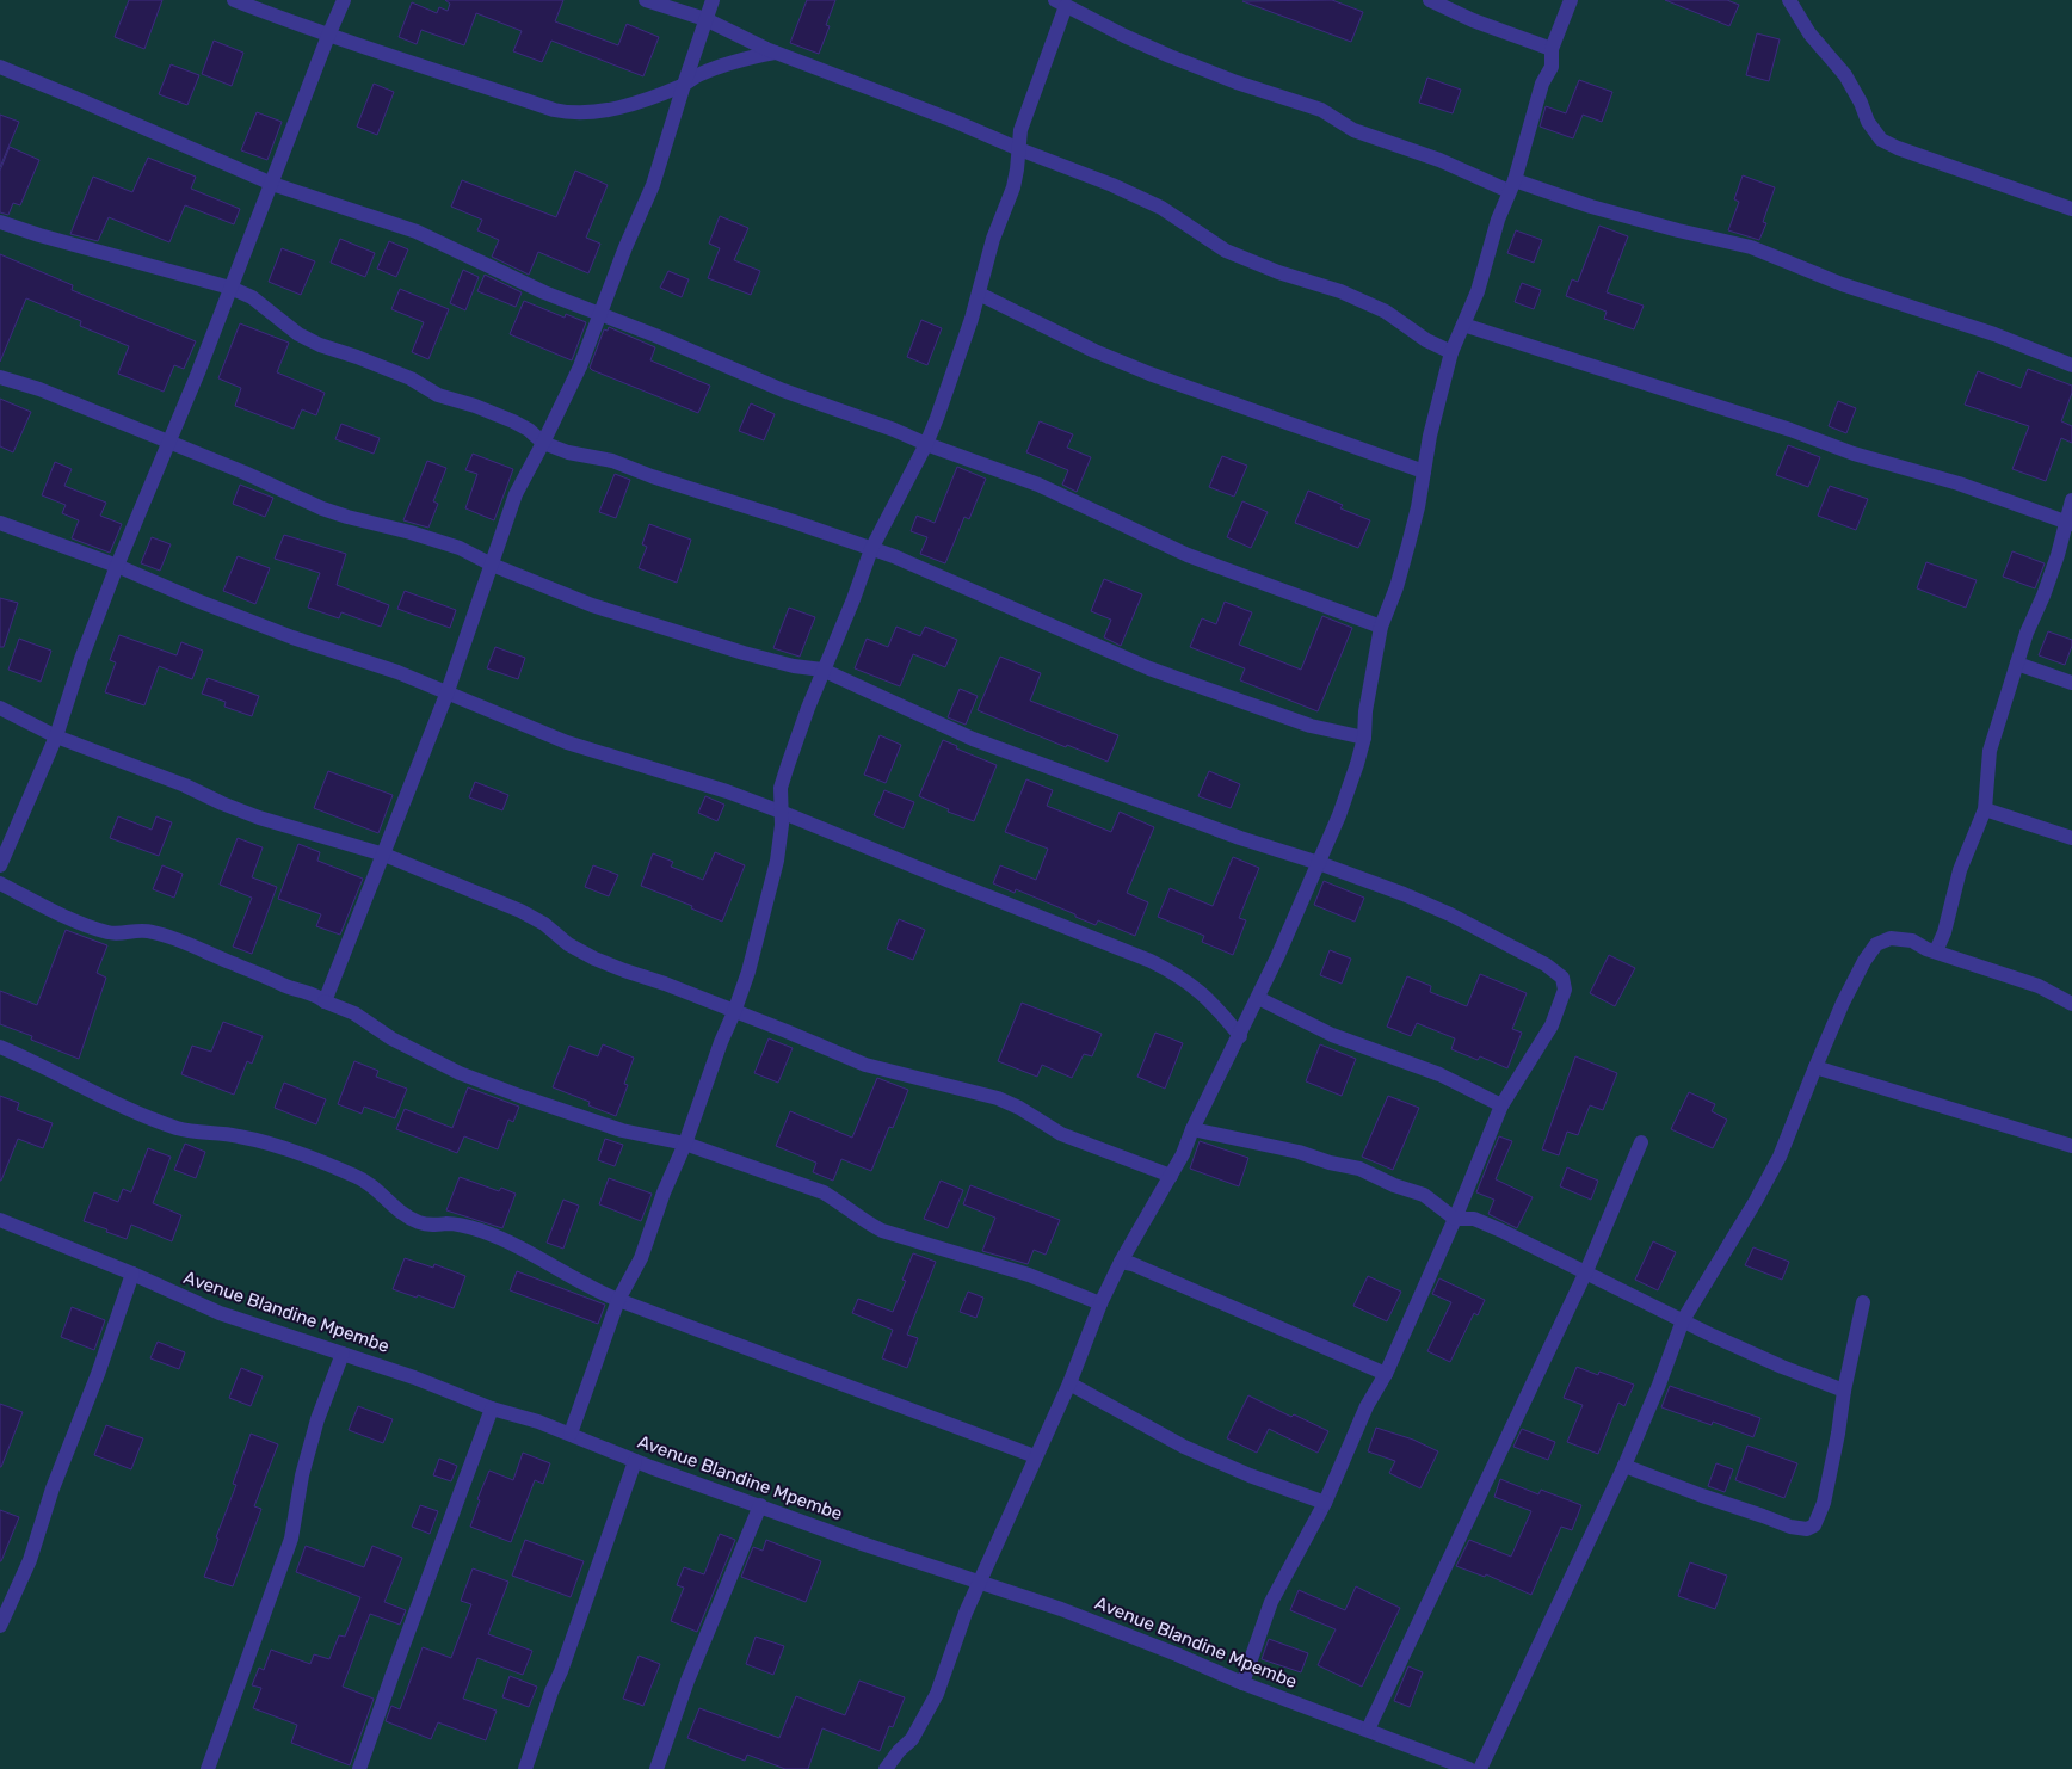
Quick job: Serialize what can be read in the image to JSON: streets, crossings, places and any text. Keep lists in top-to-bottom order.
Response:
{
  "streets": {
    "street": ["Avenue Blandine Mpembe"]
  }
}
